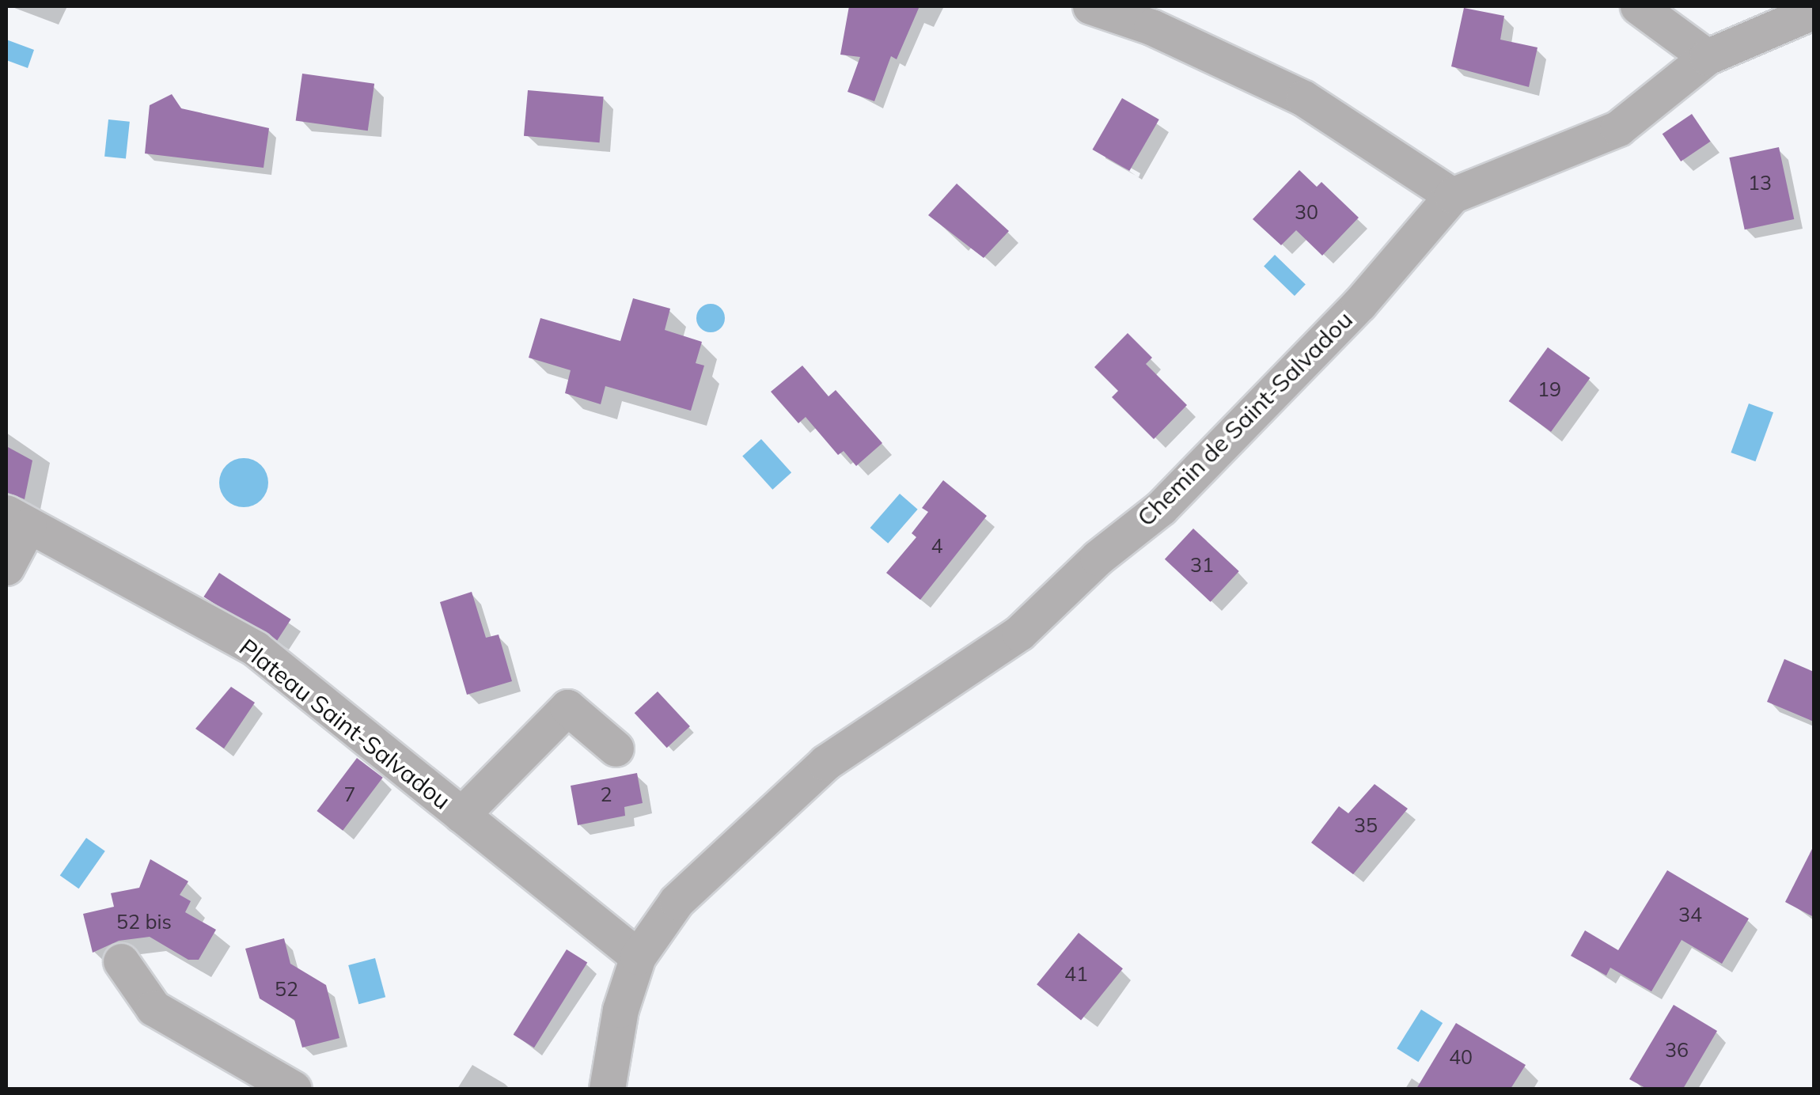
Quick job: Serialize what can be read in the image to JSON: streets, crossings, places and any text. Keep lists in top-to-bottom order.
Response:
{
  "streets": {
    "street": ["Chemin de Saint-Salvadou", "Plateau Saint-Salvadou"]
  },
  "crossings": [
    ["Chemin de Saint-Salvadou", "Plateau Saint-Salvadou"]
  ],
  "house_numbers": [
    "13",
    "30",
    "19",
    "4",
    "31",
    "7",
    "2",
    "35",
    "34",
    "52 bis",
    "41",
    "52",
    "36",
    "40"
  ]
}
